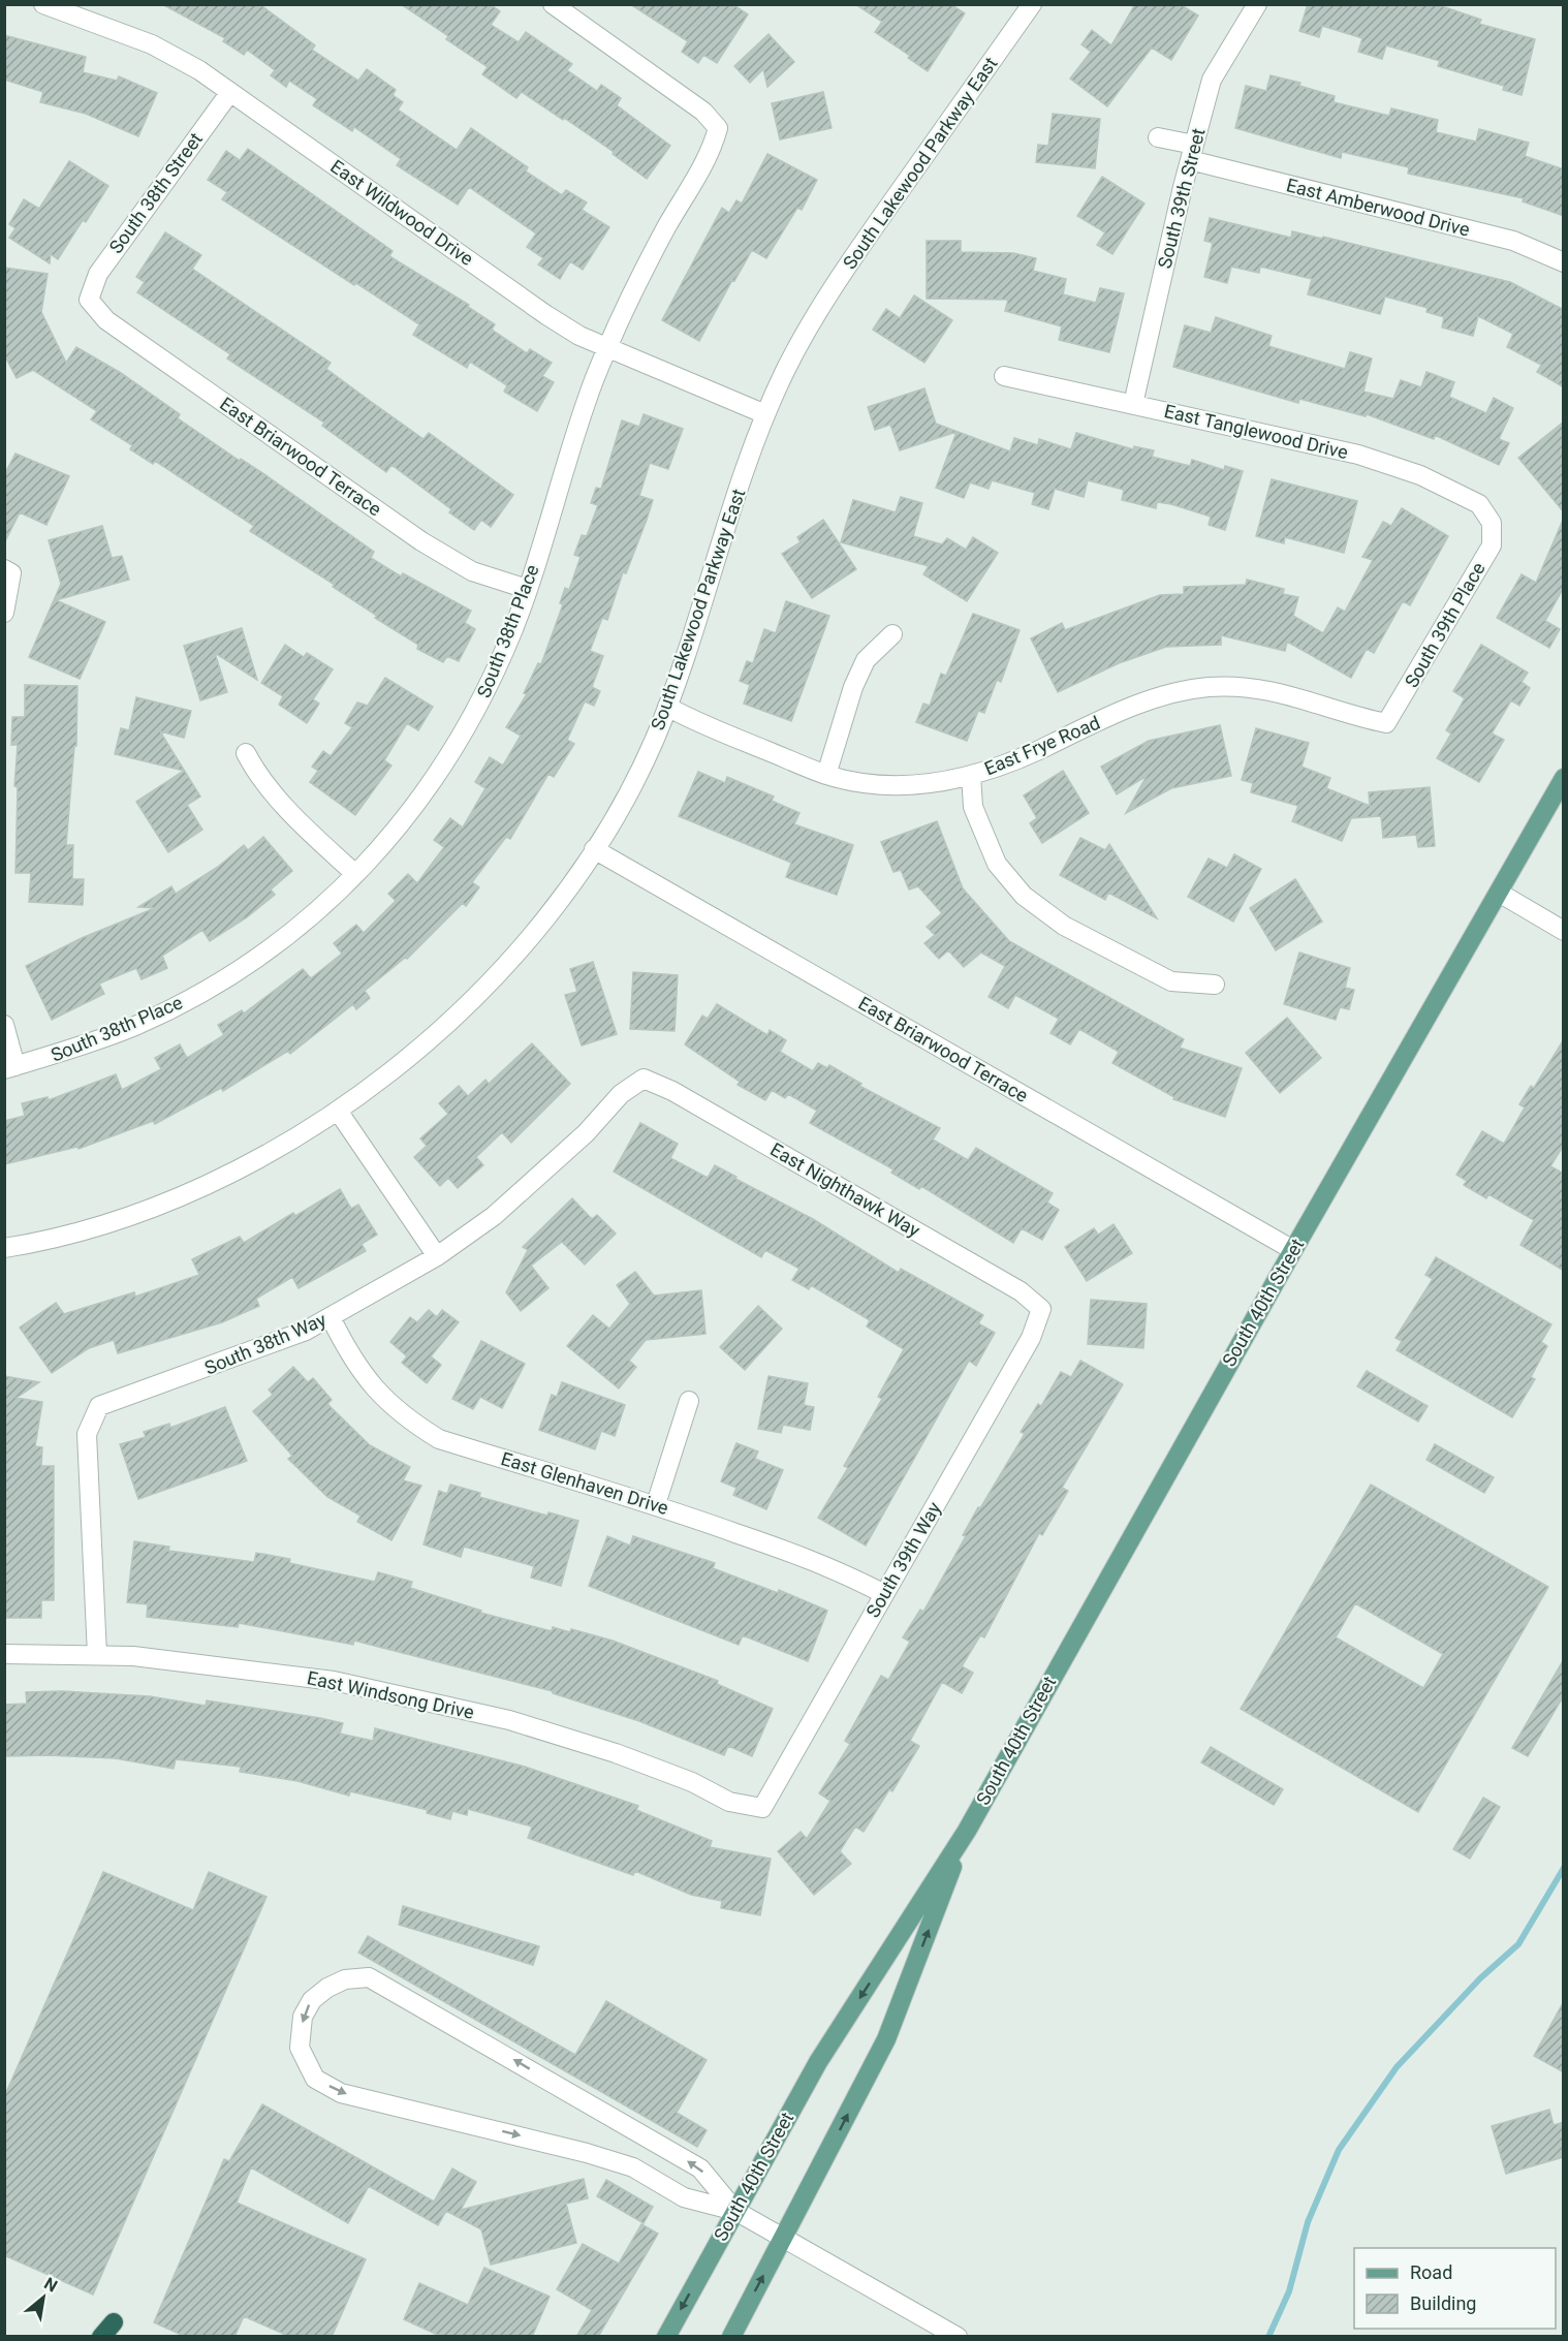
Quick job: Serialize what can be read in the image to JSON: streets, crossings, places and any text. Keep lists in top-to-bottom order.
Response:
{
  "streets": {
    "main road": ["South 40th Street"],
    "street": [
      "South Lakewood Parkway East",
      "South 38th Street",
      "South 39th Street",
      "East Amberwood Drive",
      "East Wildwood Drive",
      "East Tanglewood Drive",
      "East Briarwood Terrace",
      "South 39th Place",
      "South 38th Place",
      "East Frye Road",
      "East Nighthawk Way",
      "South 38th Way",
      "East Glenhaven Drive",
      "South 39th Way",
      "East Windsong Drive"
    ]
  },
  "crossings": [
    ["South Lakewood Parkway East", "East Wildwood Drive"],
    ["South Lakewood Parkway East", "East Briarwood Terrace"],
    ["South Lakewood Parkway East", "East Frye Road"],
    ["South 38th Street", "East Wildwood Drive"],
    ["South 38th Street", "East Briarwood Terrace"],
    ["South 39th Street", "East Amberwood Drive"],
    ["South 39th Street", "East Tanglewood Drive"],
    ["East Wildwood Drive", "South 38th Place"],
    ["East Tanglewood Drive", "South 39th Place"],
    ["East Briarwood Terrace", "South 38th Place"],
    ["East Briarwood Terrace", "South 40th Street"],
    ["South 39th Place", "East Frye Road"],
    ["East Nighthawk Way", "South 38th Way"],
    ["East Nighthawk Way", "South 39th Way"],
    ["South 38th Way", "East Glenhaven Drive"],
    ["South 38th Way", "East Windsong Drive"],
    ["East Glenhaven Drive", "South 39th Way"],
    ["South 39th Way", "East Windsong Drive"]
  ],
  "legend": ["Road", "Building"],
  "north": "top right"
}
